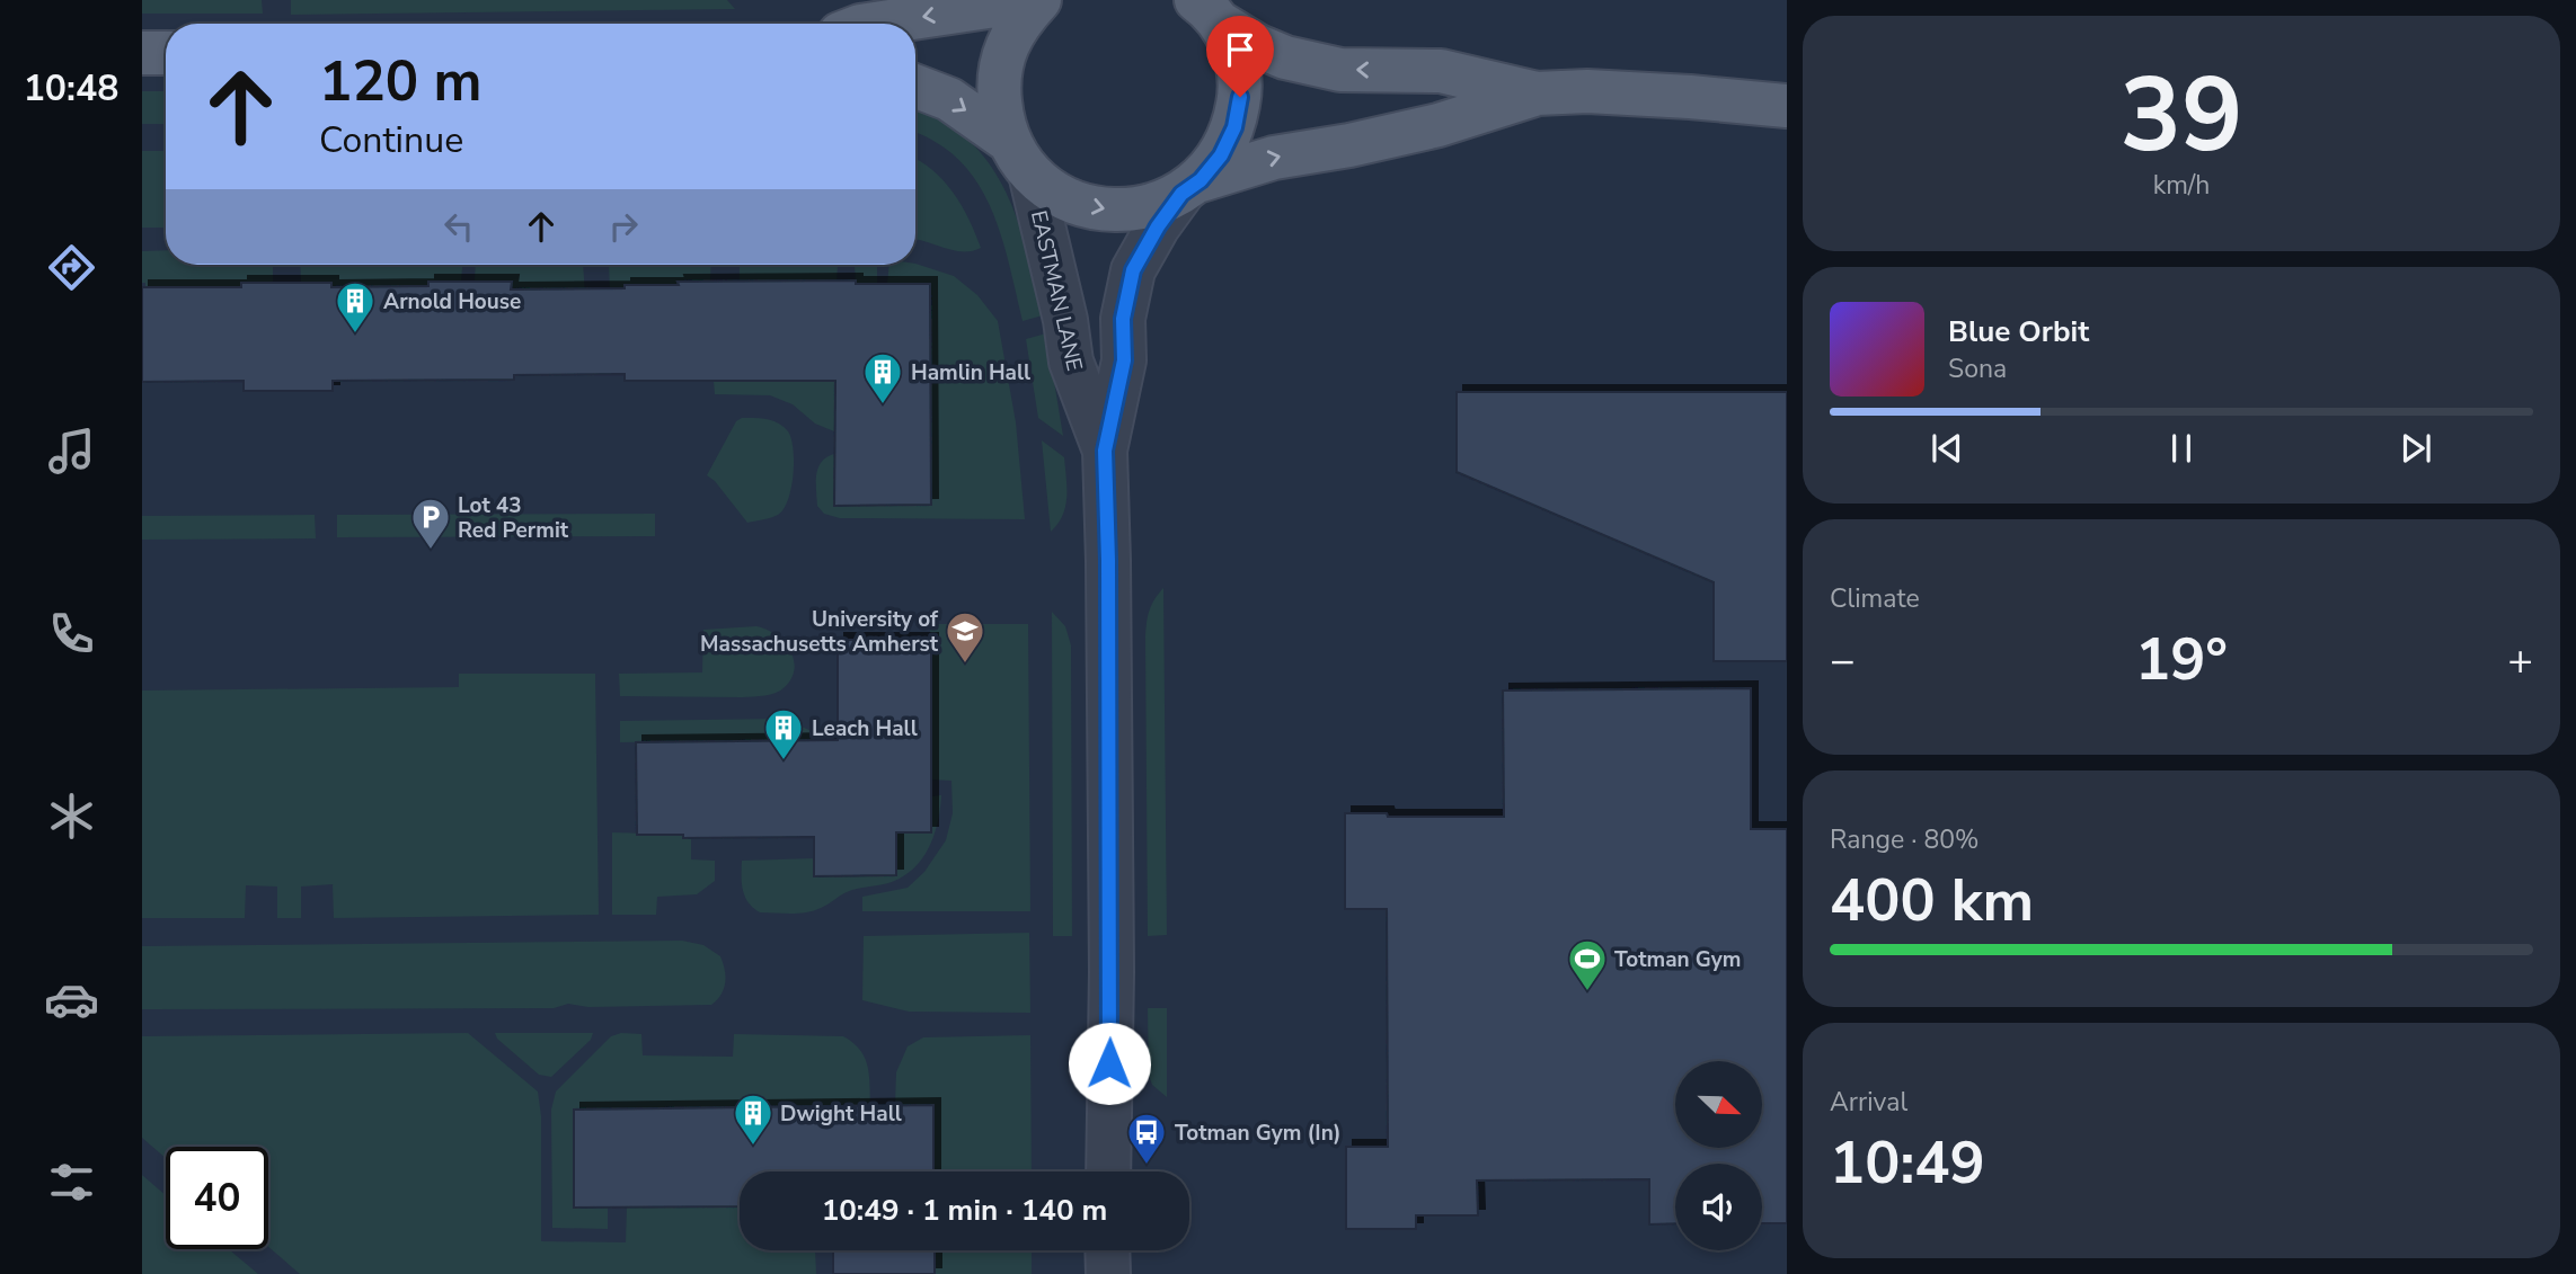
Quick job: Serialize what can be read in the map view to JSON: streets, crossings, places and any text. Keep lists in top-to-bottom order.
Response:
{
  "streets": {
    "street": ["EASTMAN LANE"]
  },
  "places": {
    "building": [
      "Arnold House",
      "Hamlin Hall",
      "Leach Hall",
      "Dwight Hall"
    ],
    "parking": ["Lot 43 Red Permit"],
    "school or university": ["University of Massachusetts Amherst"],
    "sports": ["Totman Gym"],
    "bus stop": ["Totman Gym (In)"]
  },
  "north": "bottom right",
  "page": {
    "tabs": "10:48",
    "tile": [
      ["39", "km/h"],
      "Climate",
      ["Range · 80%", "400 km"],
      ["Arrival", "10:49"]
    ],
    "turn": ["120 m", "Continue"],
    "song": ["Blue Orbit", "Sona"],
    "heat": ["−", "19°", "+"],
    "limit": "40",
    "trip": "10:49 · 1 min · 140 m"
  }
}
